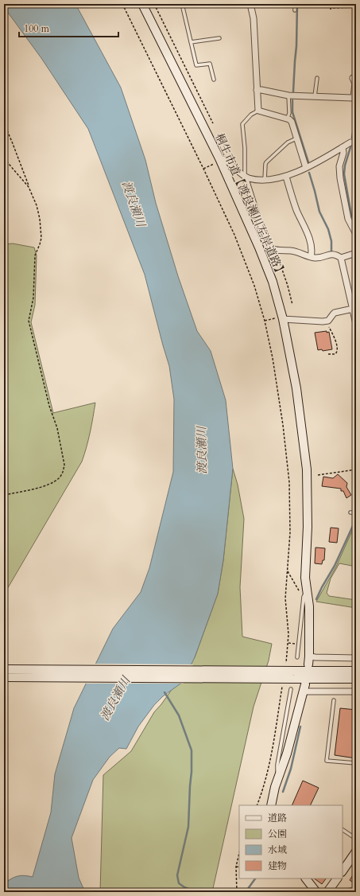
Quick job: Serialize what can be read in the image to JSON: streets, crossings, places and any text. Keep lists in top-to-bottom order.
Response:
{
  "streets": {
    "street": ["桐生市道【渡良瀬川左岸道路】"]
  },
  "water": ["渡良瀬川"],
  "legend": [
    "道路",
    "公園",
    "水域",
    "建物"
  ],
  "scale_bar": "100 m"
}
